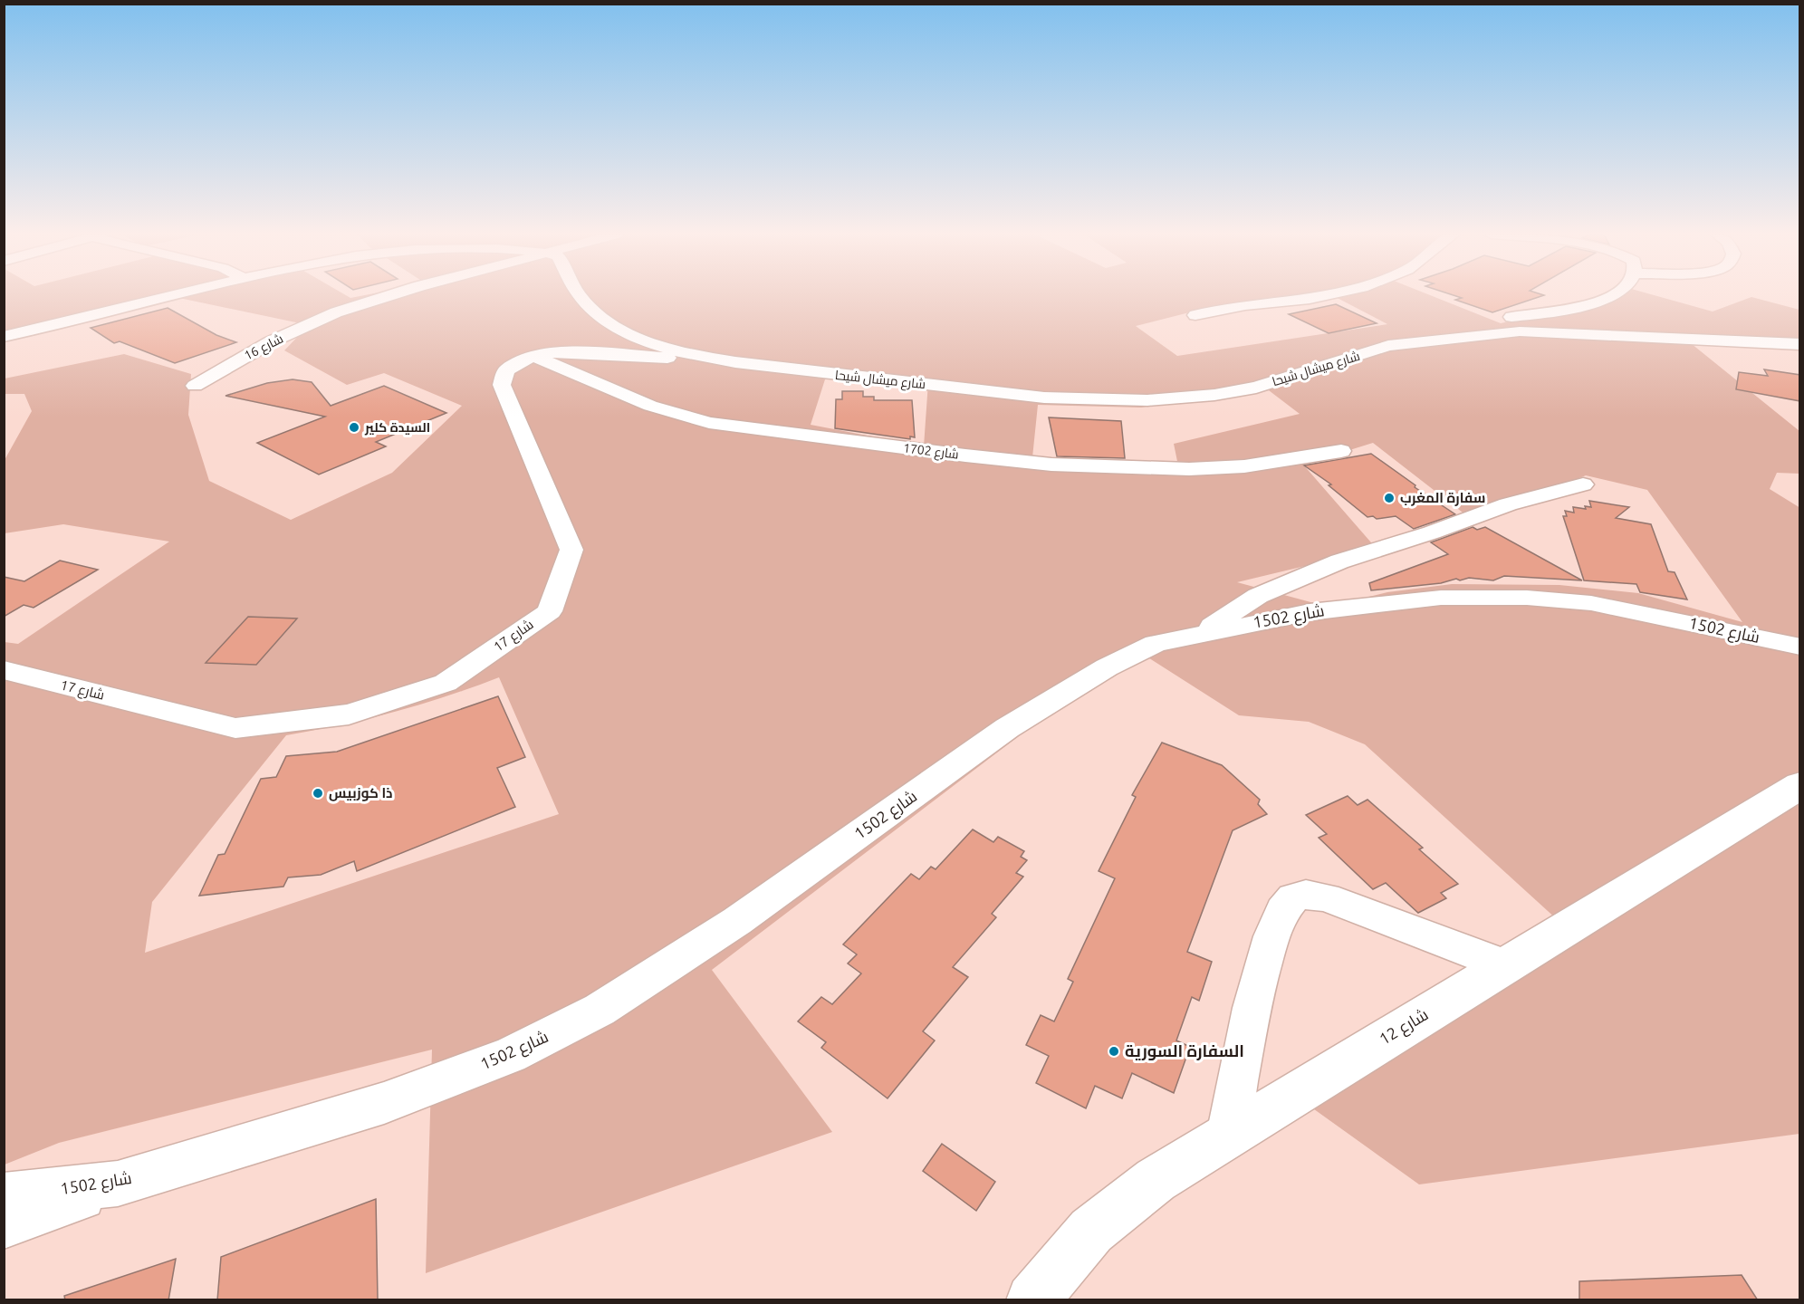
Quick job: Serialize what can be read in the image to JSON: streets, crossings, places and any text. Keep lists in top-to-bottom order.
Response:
{
  "streets": {
    "main road": ["شارع 12"],
    "street": [
      "شارع 16",
      "شارع ميشال شيحا",
      "شارع 1702",
      "شارع 1502",
      "شارع 17"
    ]
  },
  "crossings": [
    ["شارع ميشال شيحا", "شارع 17"],
    ["شارع 1702", "شارع 17"]
  ],
  "places": [
    "السيدة كلير",
    "سفارة المغرب",
    "ذا كوزبيس",
    "السفارة السورية"
  ]
}
